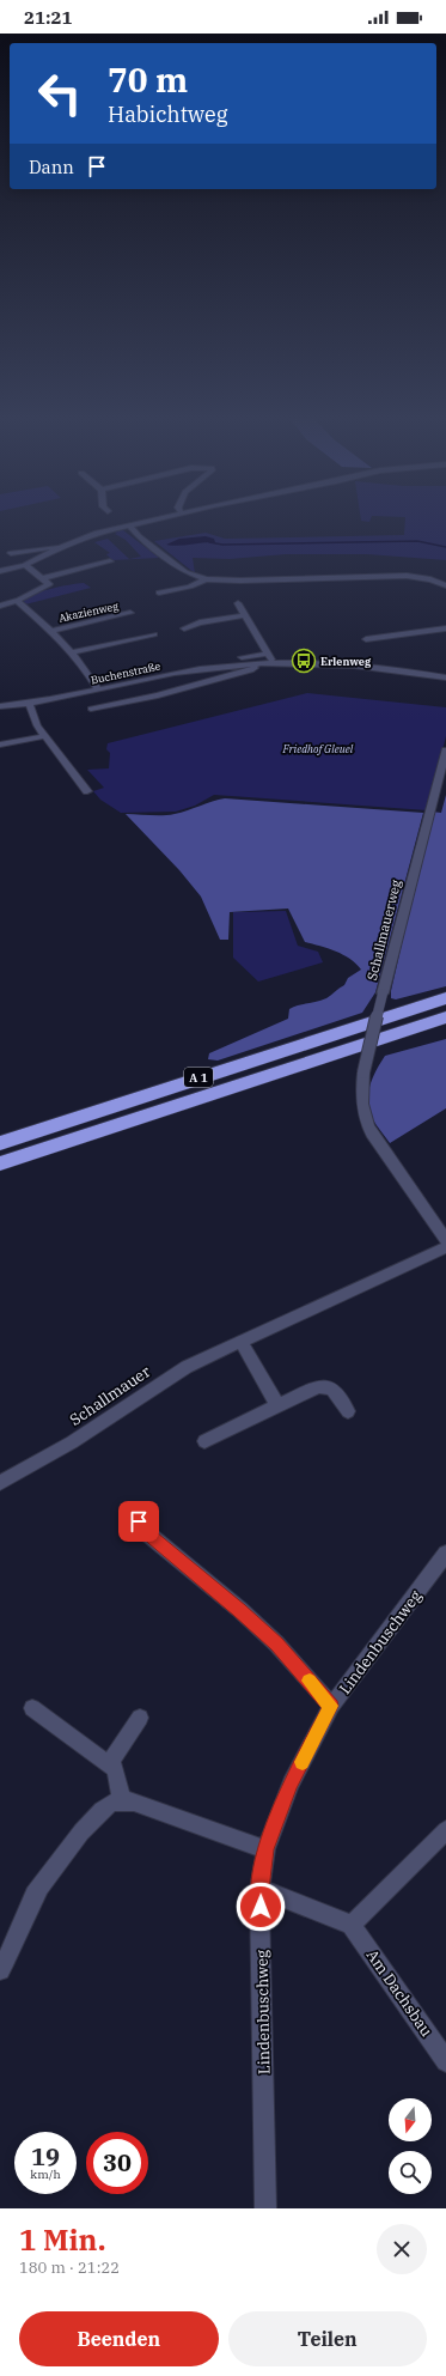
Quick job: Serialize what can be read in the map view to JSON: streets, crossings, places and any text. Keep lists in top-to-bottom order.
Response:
{
  "streets": {
    "highway": ["A 1"],
    "street": [
      "Akazienweg",
      "Buchenstraße",
      "Schallmauerweg",
      "Schallmauer",
      "Lindenbuschweg",
      "Am Dachsbau"
    ]
  },
  "parks": ["Friedhof Gleuel"],
  "places": {
    "bus stop": ["Erlenweg"]
  },
  "north": "bottom",
  "page": {
    "status": "21:21",
    "turn": ["70 m", "Habichtweg"],
    "then": "Dann",
    "speed": "19 km/h",
    "limit": "30",
    "heading": ["1 Min.", "180 m · 21:22"],
    "buttons": ["Beenden", "Teilen"]
  }
}
